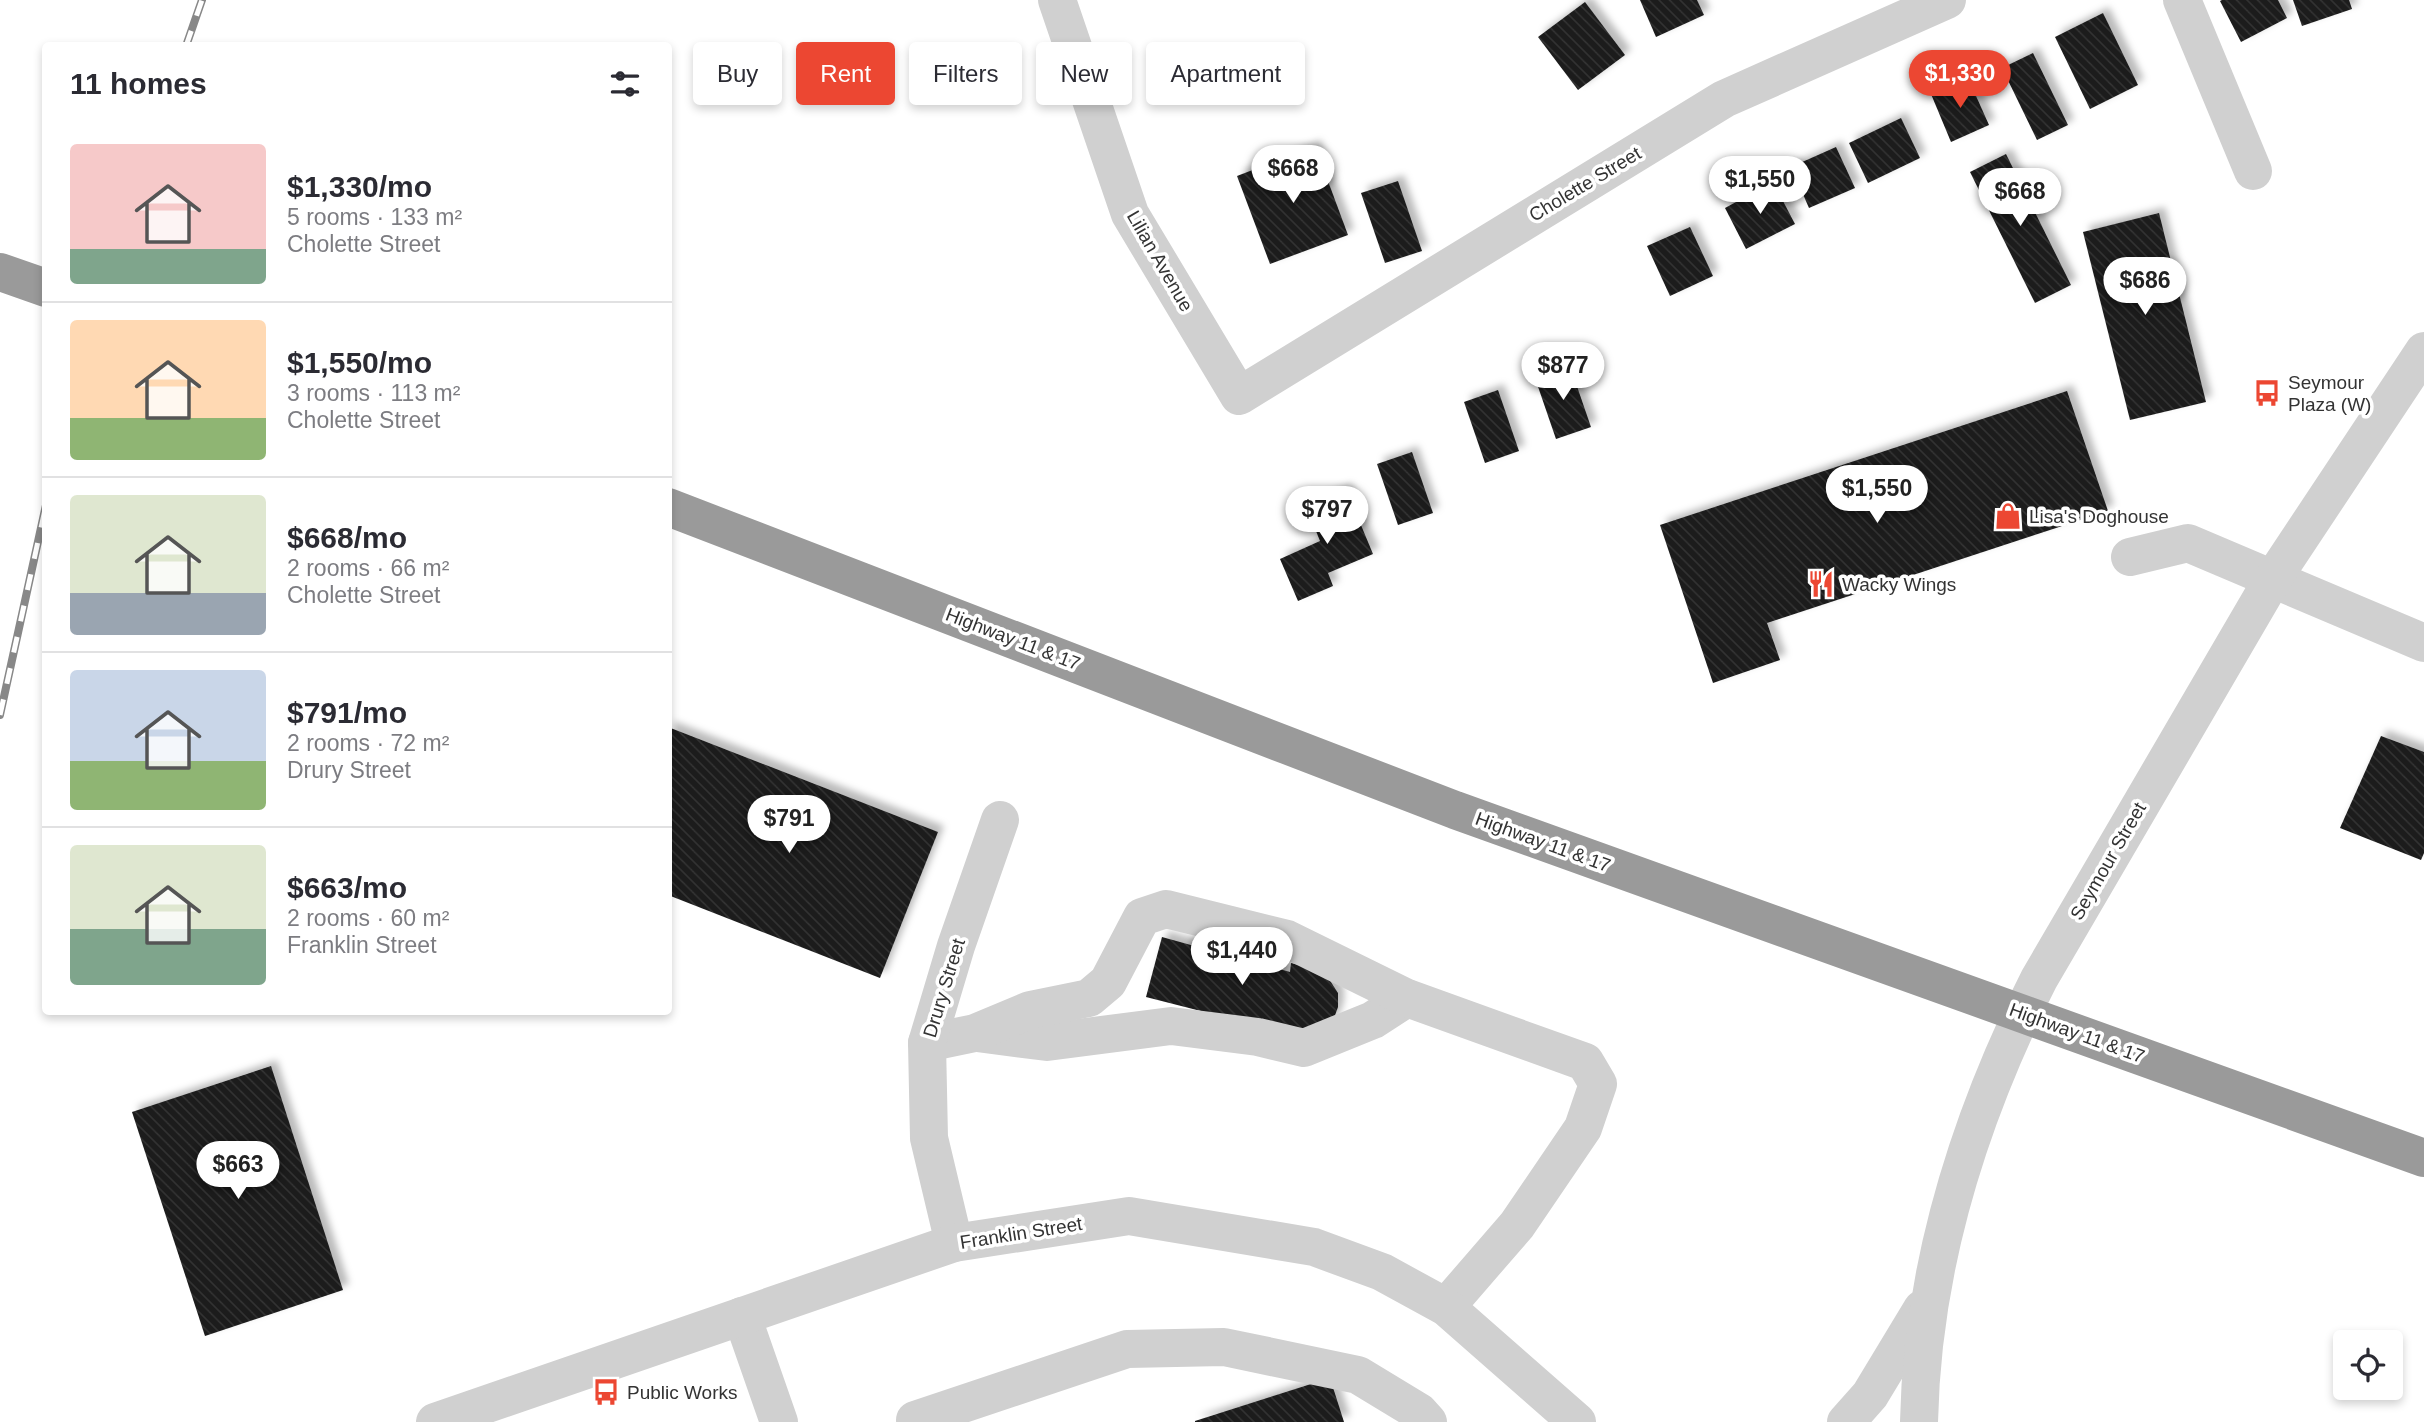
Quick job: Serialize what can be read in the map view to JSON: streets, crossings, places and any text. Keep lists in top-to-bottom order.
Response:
{
  "streets": {
    "highway": ["Highway 11 & 17"],
    "street": [
      "Cholette Street",
      "Lilian Avenue",
      "Seymour Street",
      "Drury Street",
      "Franklin Street"
    ]
  },
  "crossings": [
    ["Cholette Street", "Lilian Avenue"],
    ["Highway 11 & 17", "Seymour Street"],
    ["Drury Street", "Franklin Street"]
  ],
  "places": {
    "bus stop": ["Seymour Plaza (W)", "Public Works"],
    "shop": ["Lisa's Doghouse"],
    "restaurant": ["Wacky Wings"]
  },
  "page": {
    "chip": [
      "Buy",
      "Rent",
      "Filters",
      "New",
      "Apartment"
    ],
    "heading": "11 homes",
    "price": [
      "$1,330",
      "$668",
      "$1,550",
      "$668",
      "$686",
      "$877",
      "$1,550",
      "$797",
      "$791",
      "$1,440",
      "$663"
    ],
    "list": [
      {
        "name": "$1,330/mo",
        "note": "5 rooms · 133 m² · Cholette Street"
      },
      {
        "name": "$1,550/mo",
        "note": "3 rooms · 113 m² · Cholette Street"
      },
      {
        "name": "$668/mo",
        "note": "2 rooms · 66 m² · Cholette Street"
      },
      {
        "name": "$791/mo",
        "note": "2 rooms · 72 m² · Drury Street"
      },
      {
        "name": "$663/mo",
        "note": "2 rooms · 60 m² · Franklin Street"
      }
    ]
  }
}
